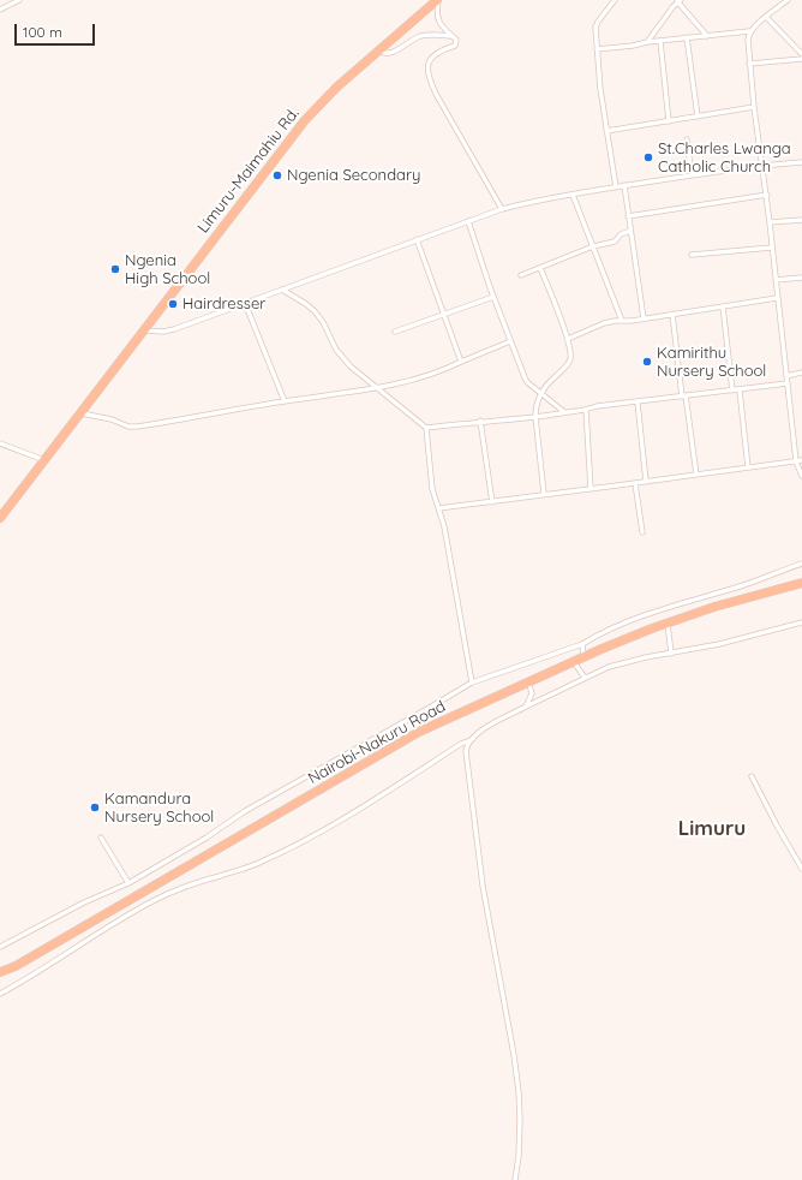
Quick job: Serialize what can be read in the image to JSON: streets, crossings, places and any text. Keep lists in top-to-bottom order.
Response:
{
  "streets": {
    "highway": ["Limuru-Maimahiu Rd.", "Nairobi-Nakuru Road"]
  },
  "districts": ["Limuru"],
  "places": [
    "St.Charles Lwanga Catholic Church",
    "Ngenia Secondary",
    "Ngenia High School",
    "Hairdresser",
    "Kamirithu Nursery School",
    "Kamandura Nursery School"
  ],
  "scale_bar": "100 m"
}
